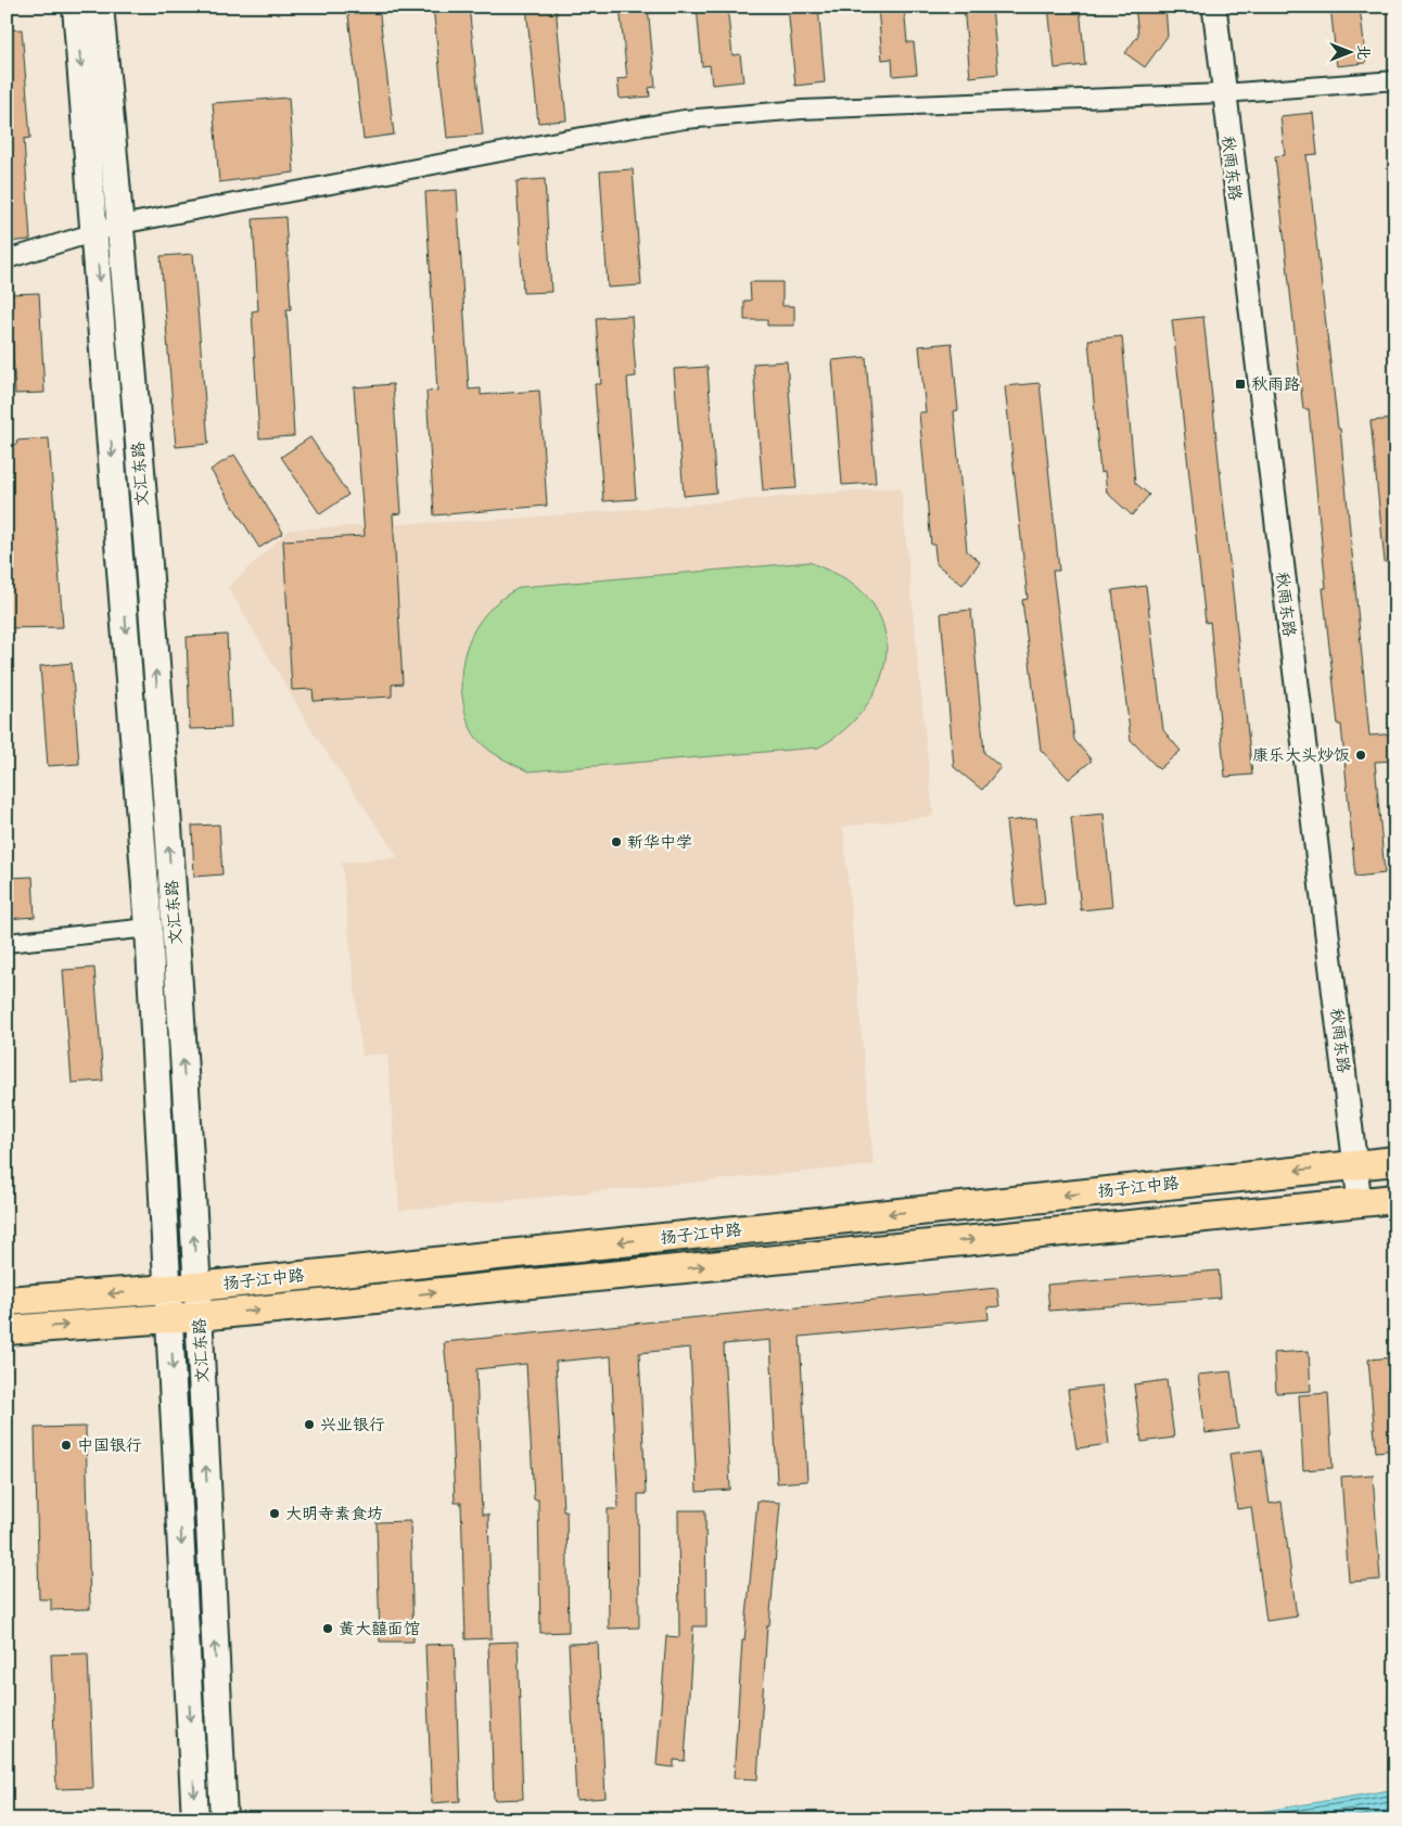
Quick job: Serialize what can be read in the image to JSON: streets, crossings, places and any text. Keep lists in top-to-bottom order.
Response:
{
  "streets": {
    "main road": ["文汇东路", "扬子江中路"],
    "street": ["秋雨东路"]
  },
  "crossings": [
    ["秋雨东路", "扬子江中路"],
    ["文汇东路", "扬子江中路"]
  ],
  "places": {
    "transit": ["秋雨路"],
    "other": [
      "康乐大头炒饭",
      "新华中学",
      "兴业银行",
      "中国银行",
      "大明寺素食坊",
      "黄大囍面馆"
    ]
  },
  "north": "right"
}
